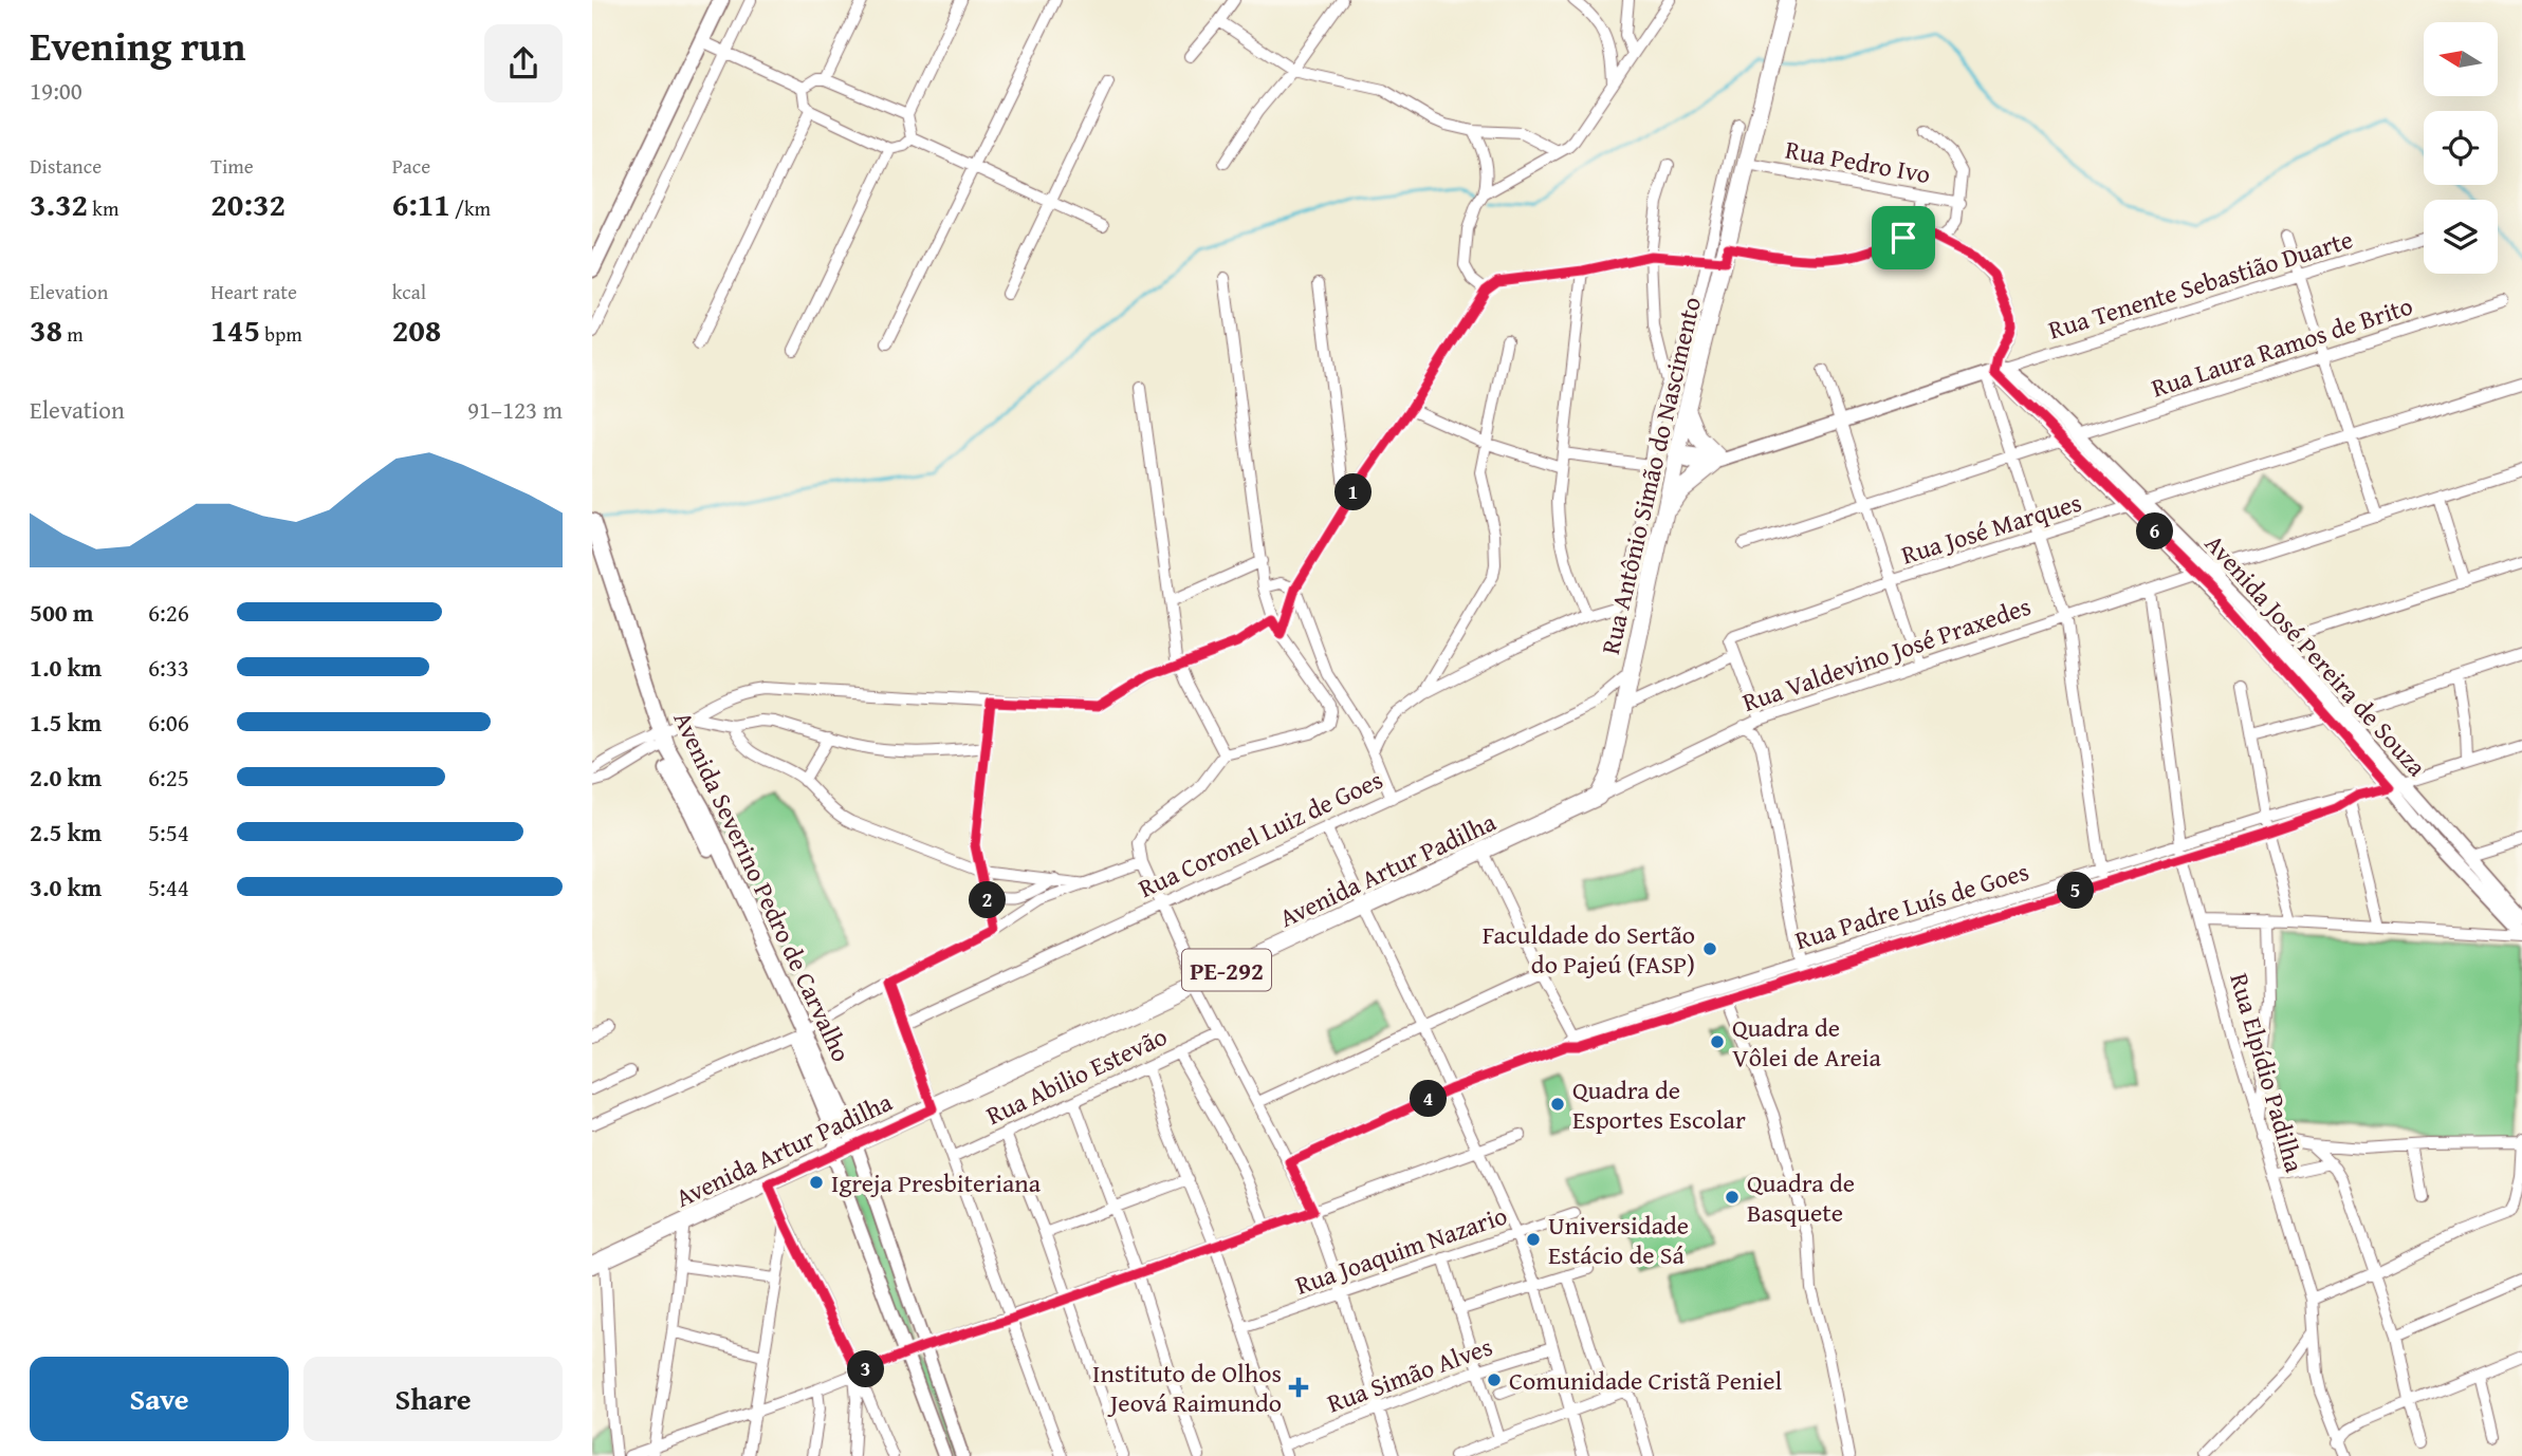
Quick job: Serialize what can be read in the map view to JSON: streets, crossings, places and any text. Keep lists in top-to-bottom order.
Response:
{
  "streets": {
    "main road": [
      "Rua Antônio Simão do Nascimento",
      "Avenida Artur Padilha",
      "Avenida Severino Pedro de Carvalho",
      "PE-292"
    ],
    "street": [
      "Rua Pedro Ivo",
      "Rua Tenente Sebastião Duarte",
      "Rua Laura Ramos de Brito",
      "Rua José Marques",
      "Rua Valdevino José Praxedes",
      "Avenida José Pereira de Souza",
      "Rua Coronel Luiz de Goes",
      "Rua Padre Luís de Goes",
      "Rua Elpídio Padilha",
      "Rua Abilio Estevão",
      "Rua Joaquim Nazario",
      "Rua Simão Alves"
    ]
  },
  "crossings": [
    ["Rua Pedro Ivo", "Rua Antônio Simão do Nascimento"],
    ["Rua Tenente Sebastião Duarte", "Rua Antônio Simão do Nascimento"],
    ["Rua Tenente Sebastião Duarte", "Avenida José Pereira de Souza"],
    ["Rua Laura Ramos de Brito", "Avenida José Pereira de Souza"],
    ["Rua Antônio Simão do Nascimento", "Rua Valdevino José Praxedes"],
    ["Rua Antônio Simão do Nascimento", "Rua Coronel Luiz de Goes"],
    ["Rua Antônio Simão do Nascimento", "Avenida Artur Padilha"],
    ["Rua José Marques", "Avenida José Pereira de Souza"],
    ["Rua Valdevino José Praxedes", "Avenida José Pereira de Souza"],
    ["Rua Valdevino José Praxedes", "Avenida Artur Padilha"],
    ["Rua Valdevino José Praxedes", "Rua Elpídio Padilha"],
    ["Avenida Artur Padilha", "Avenida Severino Pedro de Carvalho"],
    ["Rua Padre Luís de Goes", "Rua Elpídio Padilha"]
  ],
  "places": {
    "other": [
      "Faculdade do Sertão do Pajeú (FASP)",
      "Quadra de Vôlei de Areia",
      "Quadra de Esportes Escolar",
      "Igreja Presbiteriana",
      "Quadra de Basquete",
      "Universidade Estácio de Sá",
      "Comunidade Cristã Peniel"
    ],
    "health": ["Instituto de Olhos Jeová Raimundo"]
  },
  "north": "left",
  "page": {
    "heading": ["Evening run", "19:00"],
    "stats": [
      ["Distance", "3.32 km"],
      ["Time", "20:32"],
      ["Pace", "6:11 /km"],
      ["Elevation", "38 m"],
      ["Heart rate", "145 bpm"],
      ["kcal", "208"]
    ],
    "chart": ["Elevation", "91–123 m"],
    "pins": [
      "1",
      "6",
      "5",
      "2",
      "4",
      "3"
    ],
    "list": [
      {
        "name": "500 m",
        "note": "6:26"
      },
      {
        "name": "1.0 km",
        "note": "6:33"
      },
      {
        "name": "1.5 km",
        "note": "6:06"
      },
      {
        "name": "2.0 km",
        "note": "6:25"
      },
      {
        "name": "2.5 km",
        "note": "5:54"
      },
      {
        "name": "3.0 km",
        "note": "5:44"
      }
    ],
    "buttons": ["Save", "Share"]
  }
}
